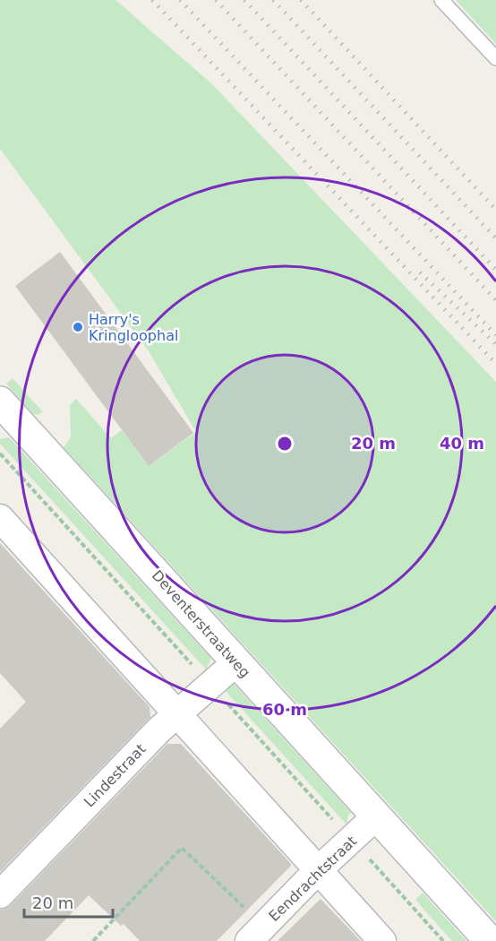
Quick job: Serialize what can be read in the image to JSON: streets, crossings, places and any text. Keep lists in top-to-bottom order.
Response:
{
  "streets": {
    "street": ["Deventerstraatweg", "Lindestraat", "Eendrachtstraat"]
  },
  "crossings": [
    ["Deventerstraatweg", "Lindestraat"],
    ["Deventerstraatweg", "Eendrachtstraat"]
  ],
  "places": ["Harry's Kringloophal"],
  "scale_bar": "20 m",
  "rings": ["20 m", "40 m", "60 m"]
}
